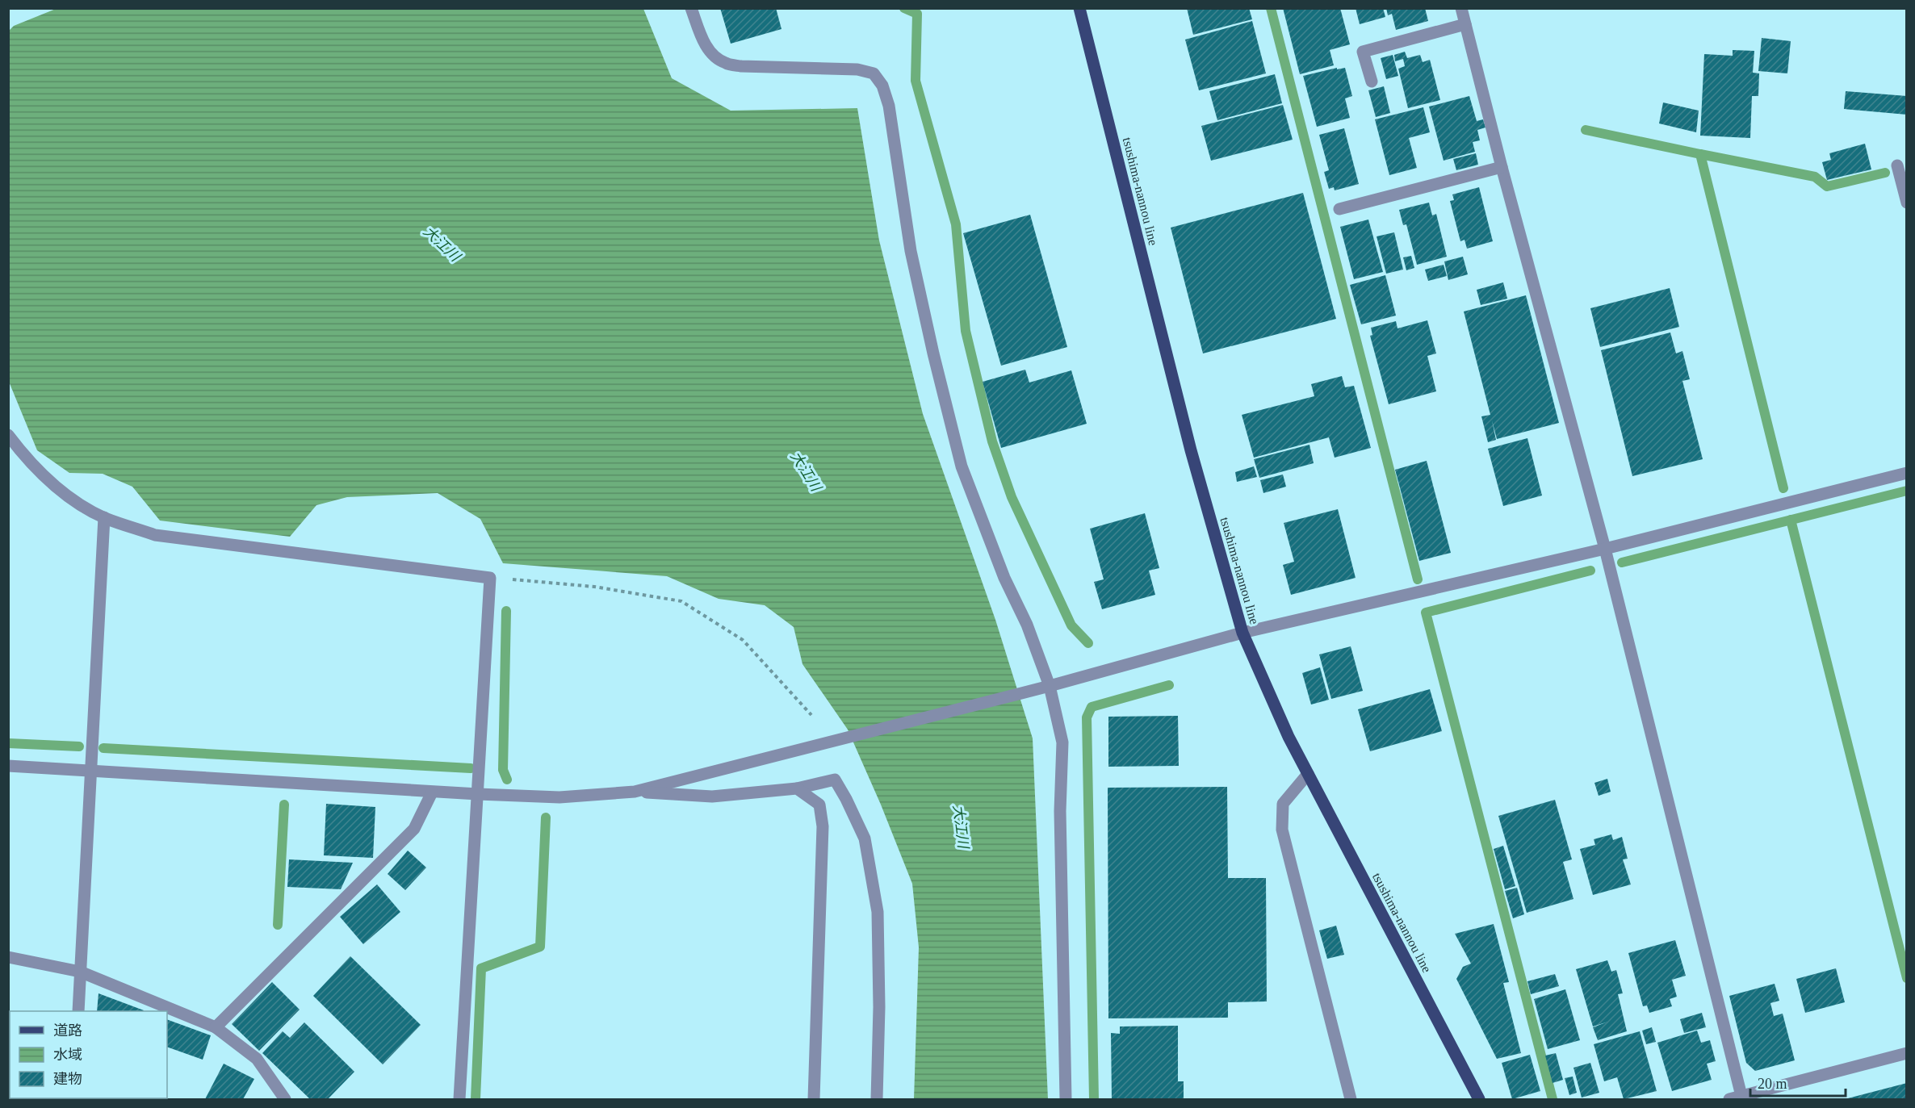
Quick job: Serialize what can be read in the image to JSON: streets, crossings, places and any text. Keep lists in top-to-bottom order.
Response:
{
  "streets": {
    "main road": ["tsushima-nannou line"]
  },
  "water": ["大江川"],
  "legend": ["道路", "水域", "建物"],
  "scale_bar": "20 m"
}
